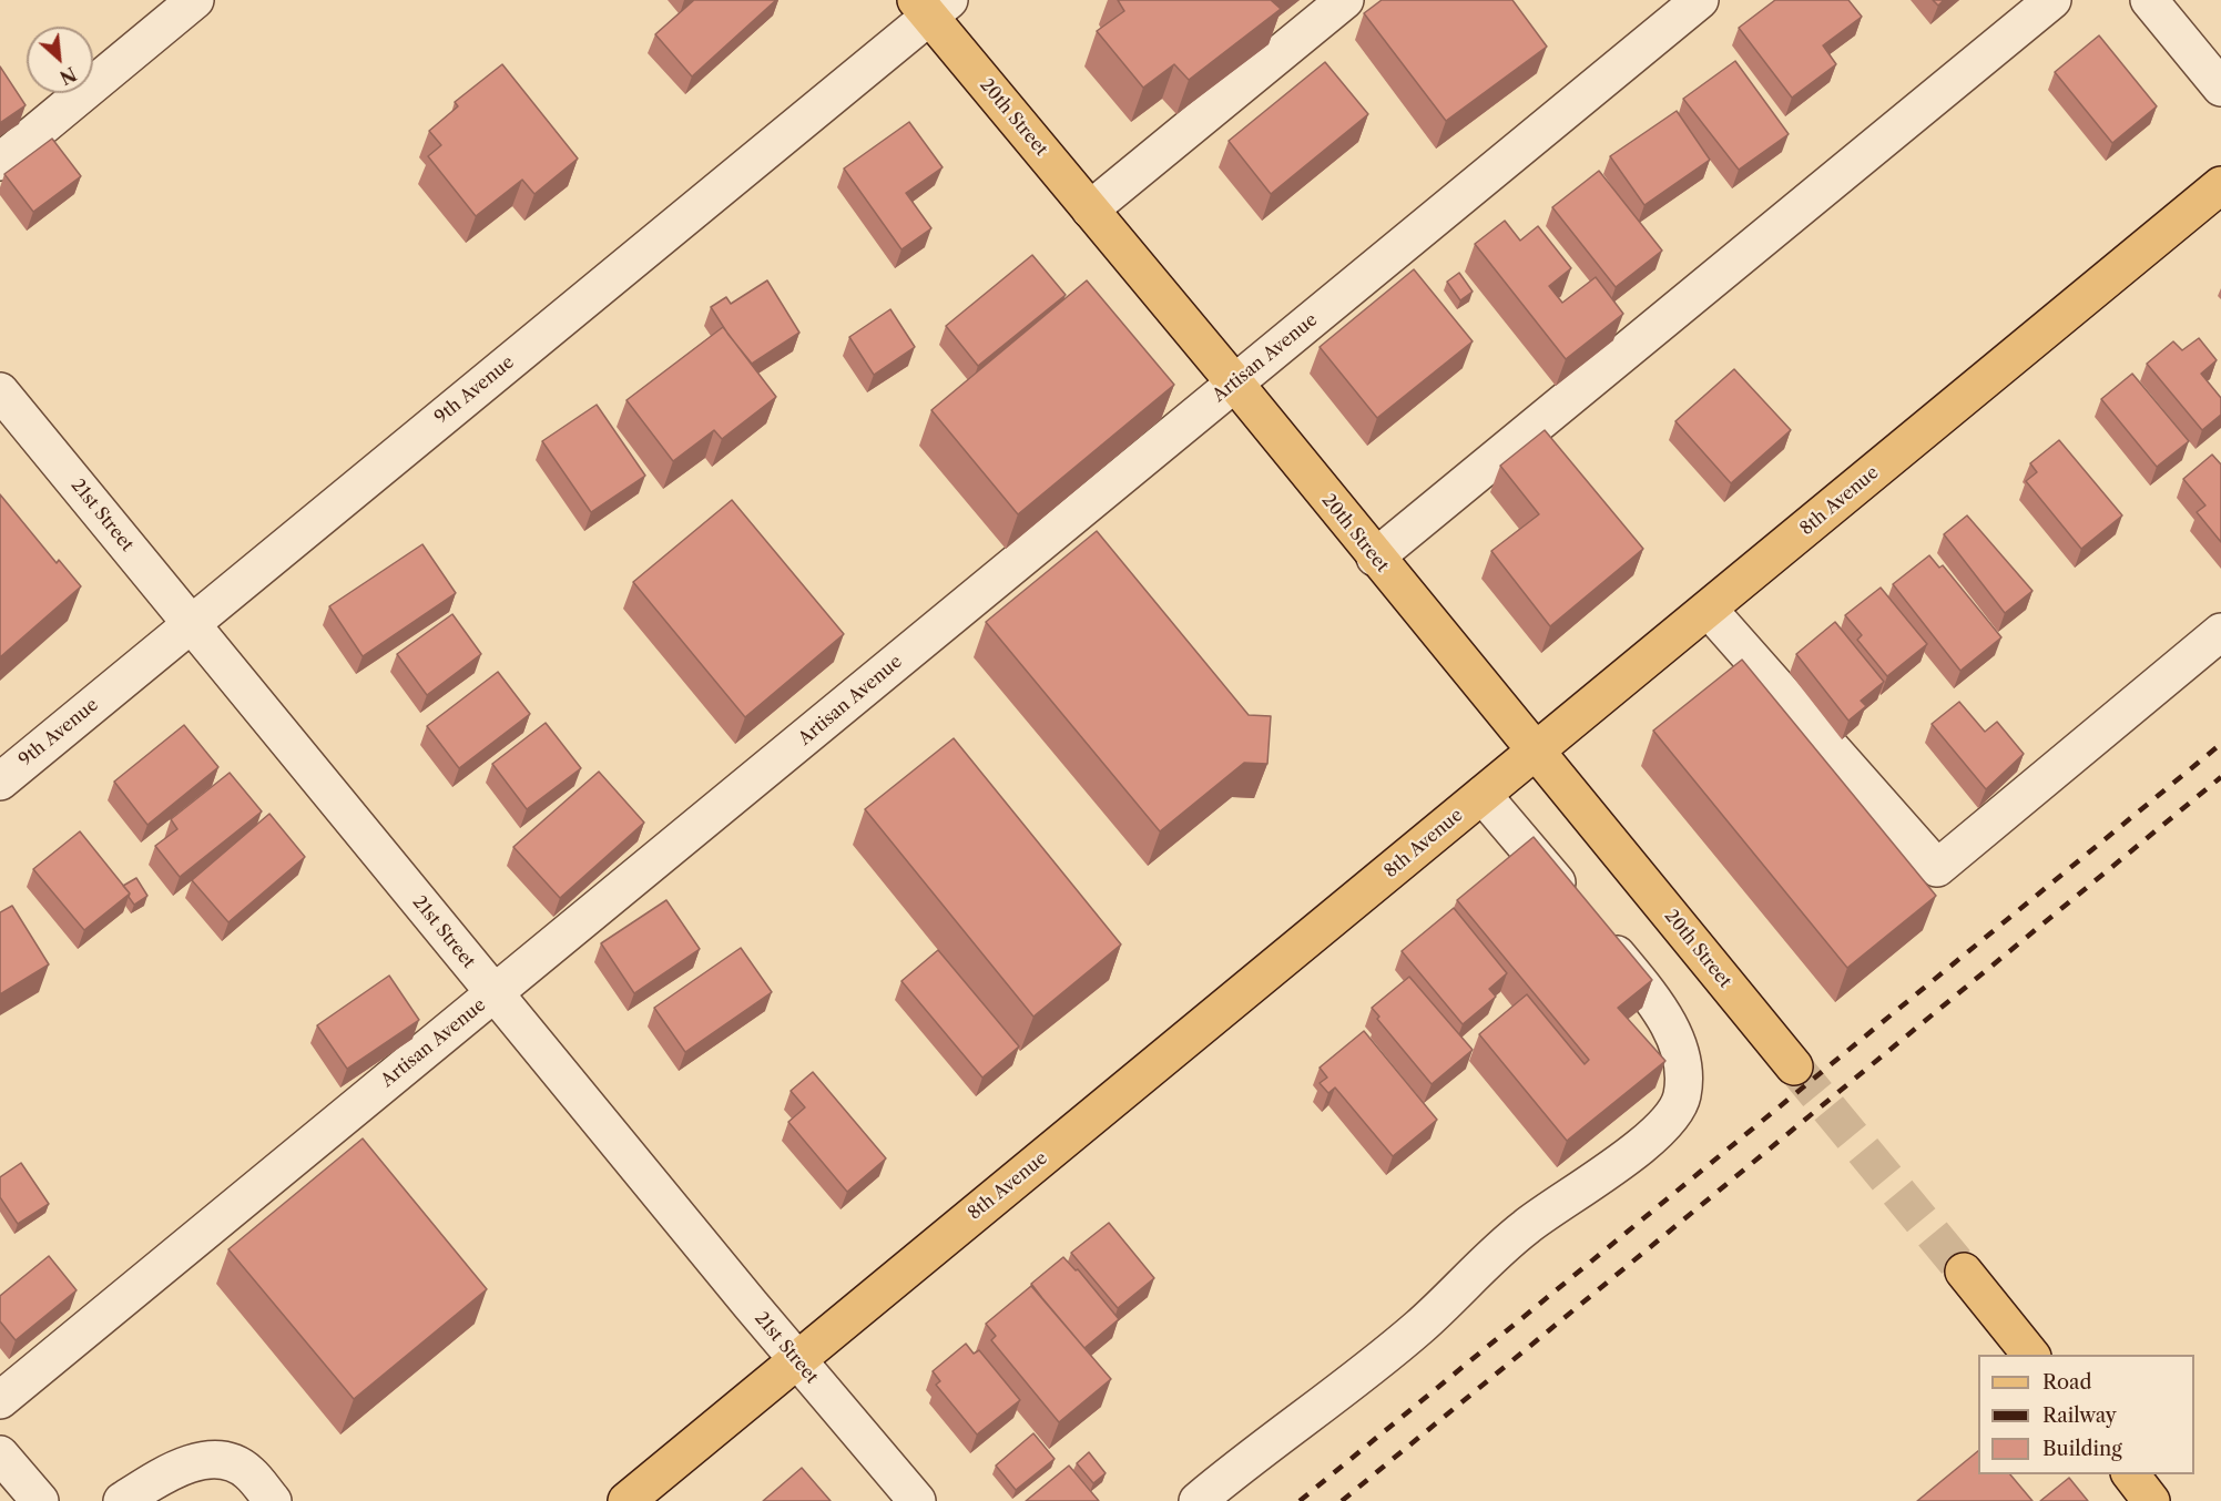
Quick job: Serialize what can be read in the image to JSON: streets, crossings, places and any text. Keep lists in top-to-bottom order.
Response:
{
  "streets": {
    "main road": ["20th Street", "8th Avenue"],
    "street": ["Artisan Avenue", "9th Avenue", "21st Street"]
  },
  "crossings": [
    ["20th Street", "Artisan Avenue"],
    ["20th Street", "9th Avenue"],
    ["20th Street", "8th Avenue"],
    ["Artisan Avenue", "21st Street"],
    ["9th Avenue", "21st Street"],
    ["8th Avenue", "21st Street"]
  ],
  "legend": ["Road", "Railway", "Building"],
  "north": "bottom right"
}
